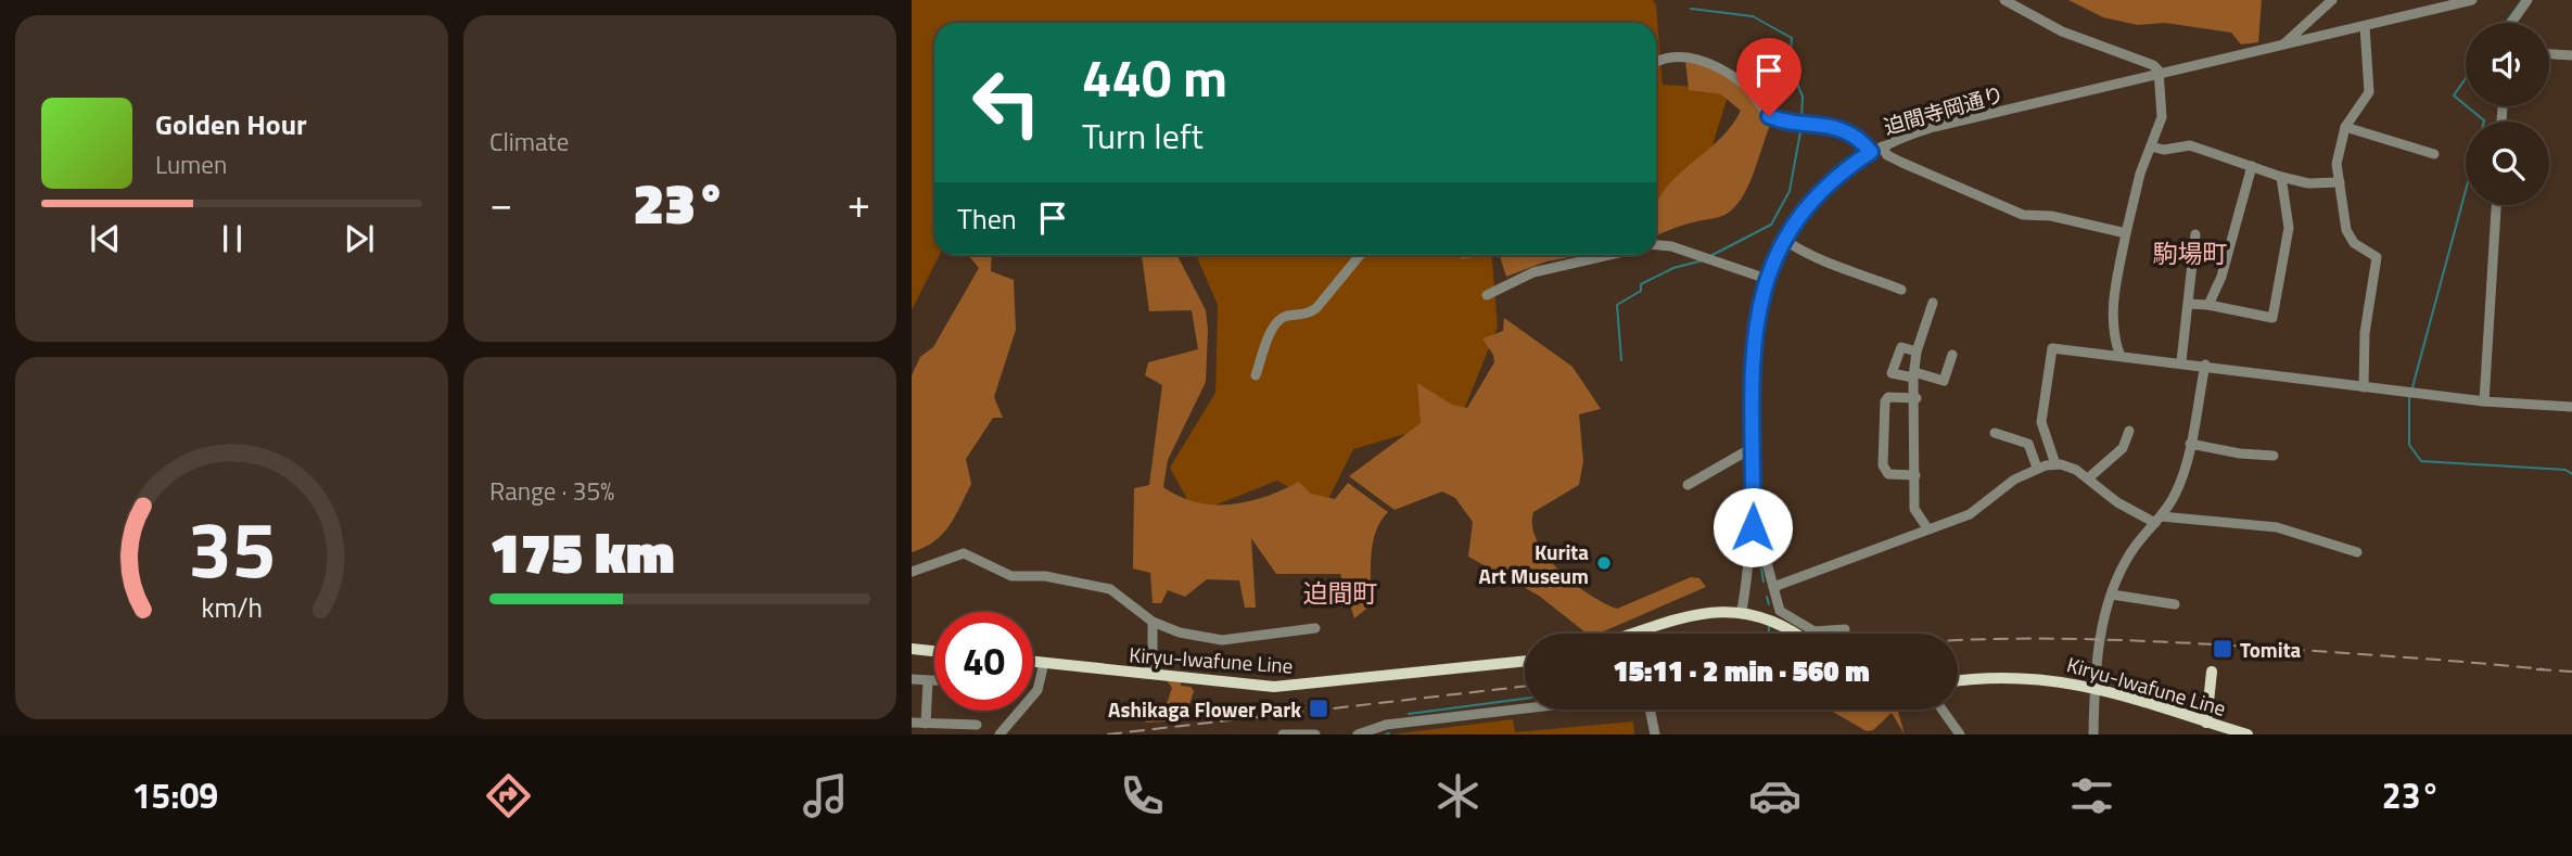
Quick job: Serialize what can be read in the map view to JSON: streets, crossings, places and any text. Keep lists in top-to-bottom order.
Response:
{
  "streets": {
    "main road": ["Kiryu-Iwafune Line"],
    "street": ["迫間寺岡通り"]
  },
  "districts": ["駒場町", "迫間町"],
  "places": {
    "other": ["Kurita Art Museum"],
    "transit": ["Tomita", "Ashikaga Flower Park"]
  },
  "page": {
    "tile": [
      "Climate",
      ["Range · 35%", "175 km"]
    ],
    "turn": ["440 m", "Turn left"],
    "song": ["Golden Hour", "Lumen"],
    "heat": ["−", "23°", "+"],
    "then": "Then",
    "limit": "40",
    "trip": "15:11 · 2 min · 560 m",
    "tabs": ["15:09", "23°"],
    "gauge": ["35", "km/h"]
  }
}
